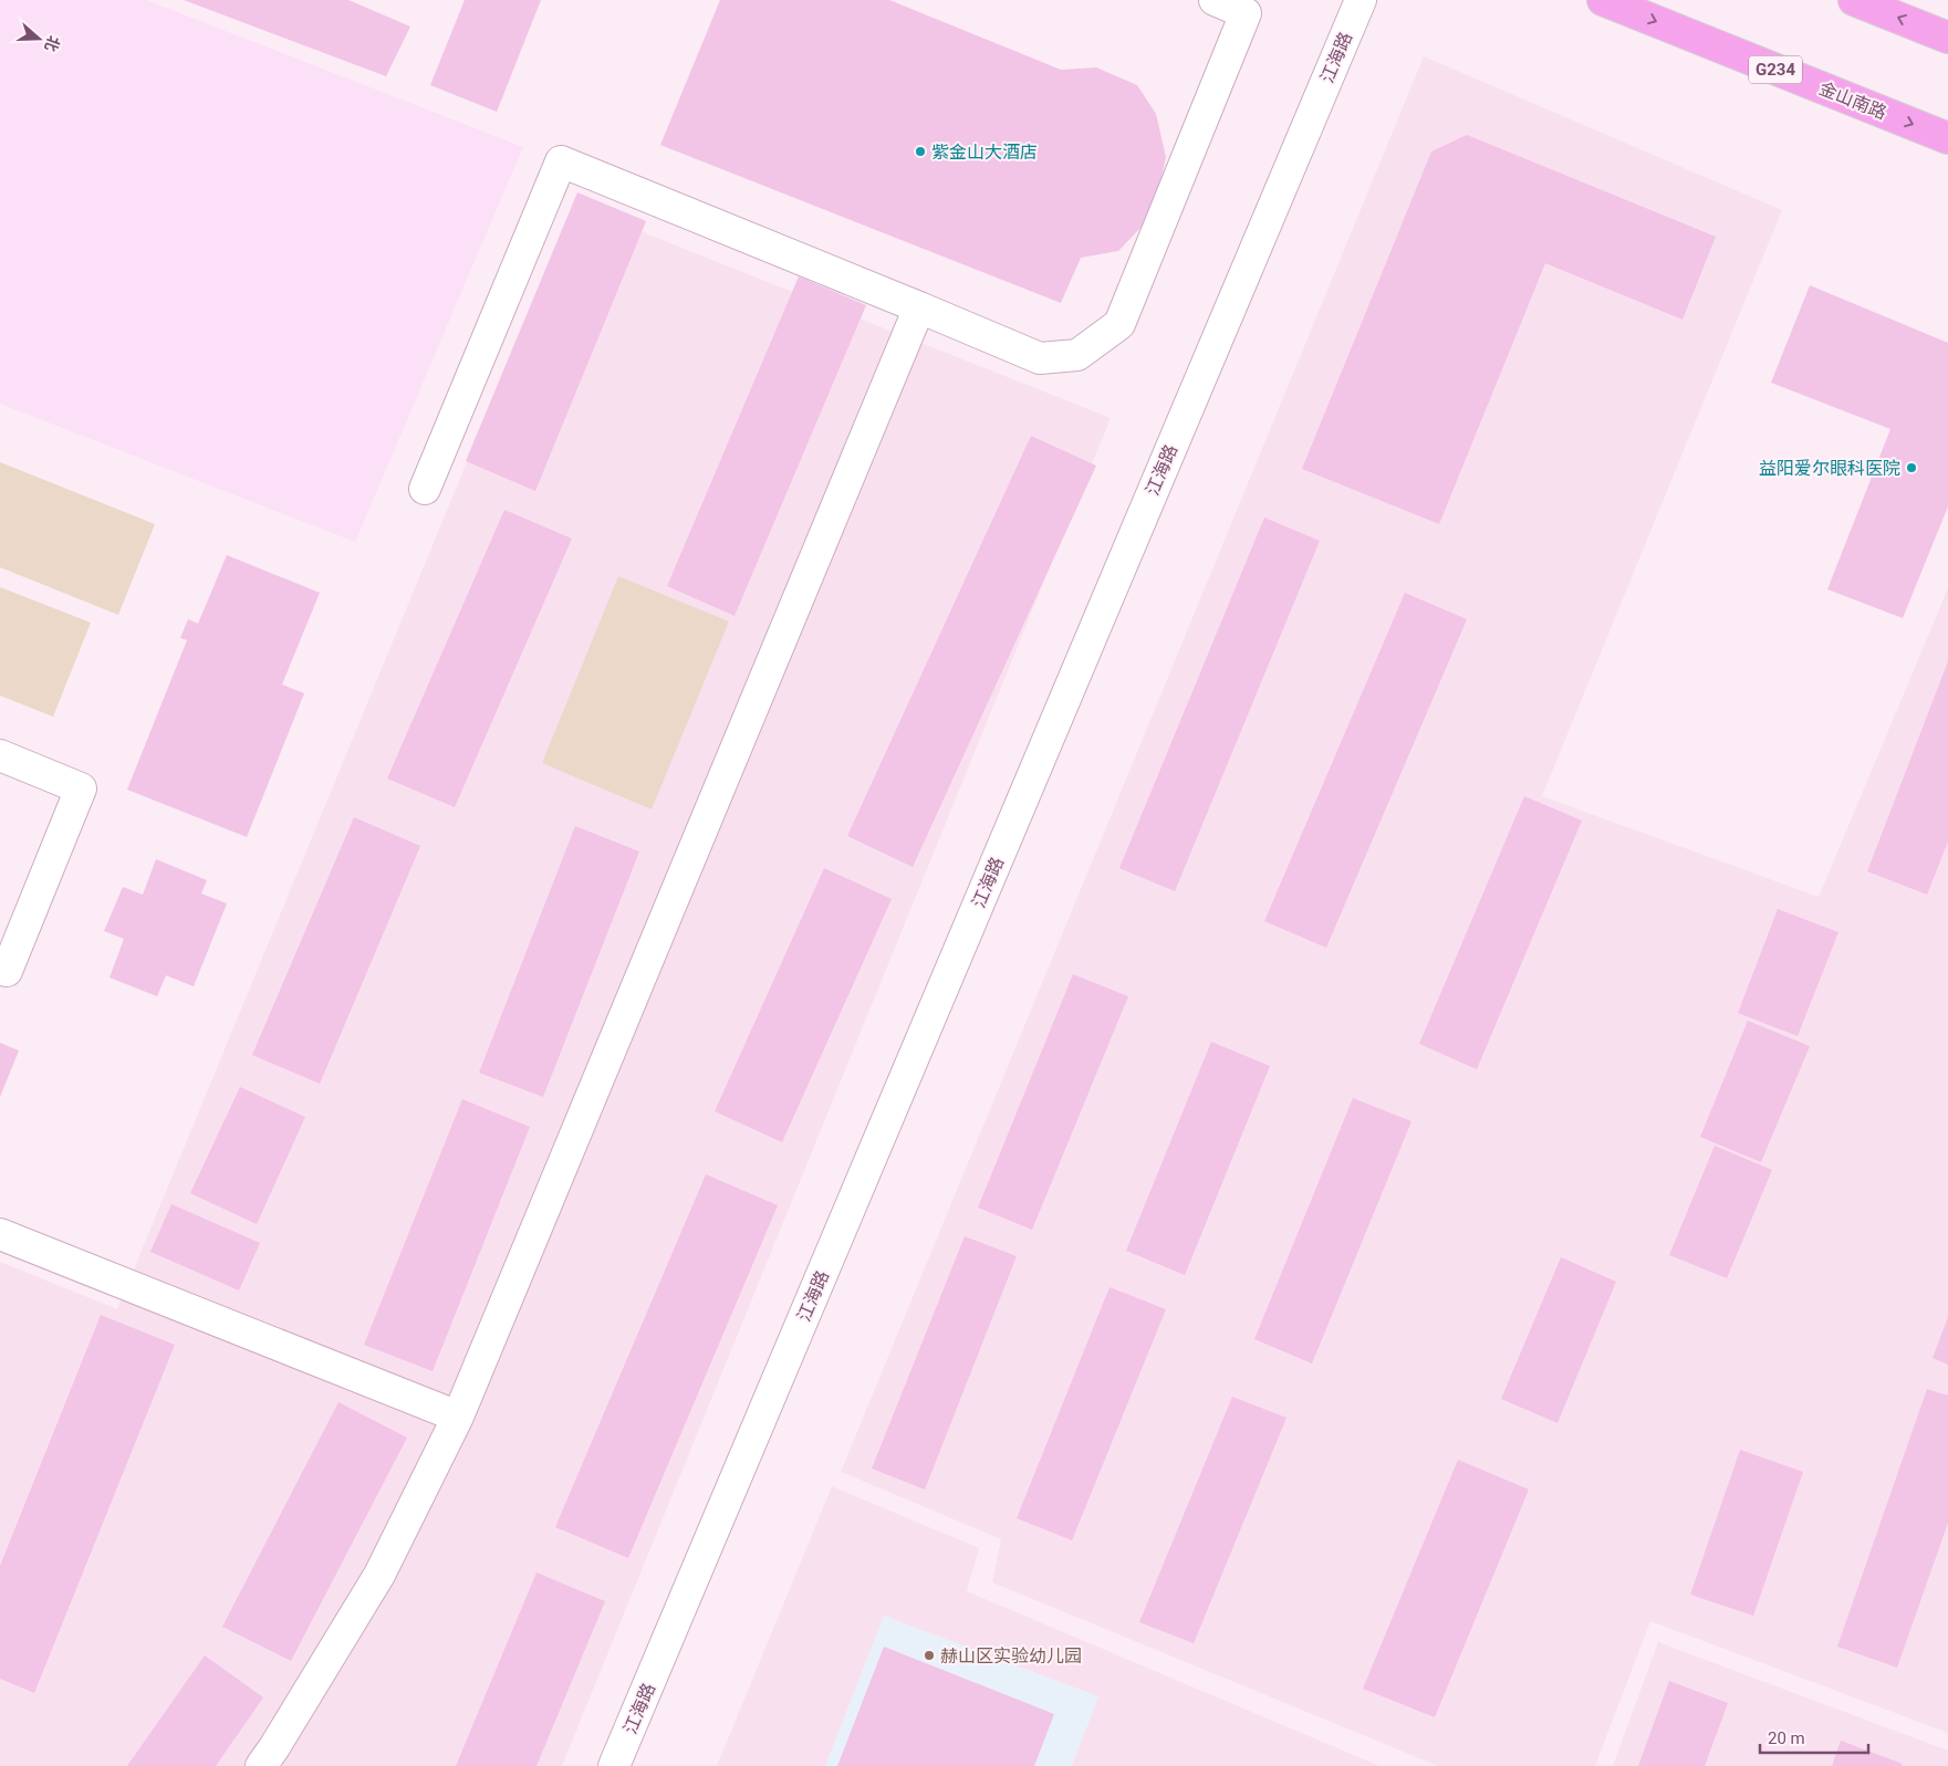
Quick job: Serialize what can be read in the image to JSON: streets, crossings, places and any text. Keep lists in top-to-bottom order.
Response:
{
  "streets": {
    "highway": ["G234", "金山南路"],
    "street": ["江海路"]
  },
  "one_way": ["金山南路"],
  "places": ["紫金山大酒店", "益阳爱尔眼科医院", "赫山区实验幼儿园"],
  "scale_bar": "20 m",
  "north": "right"
}
